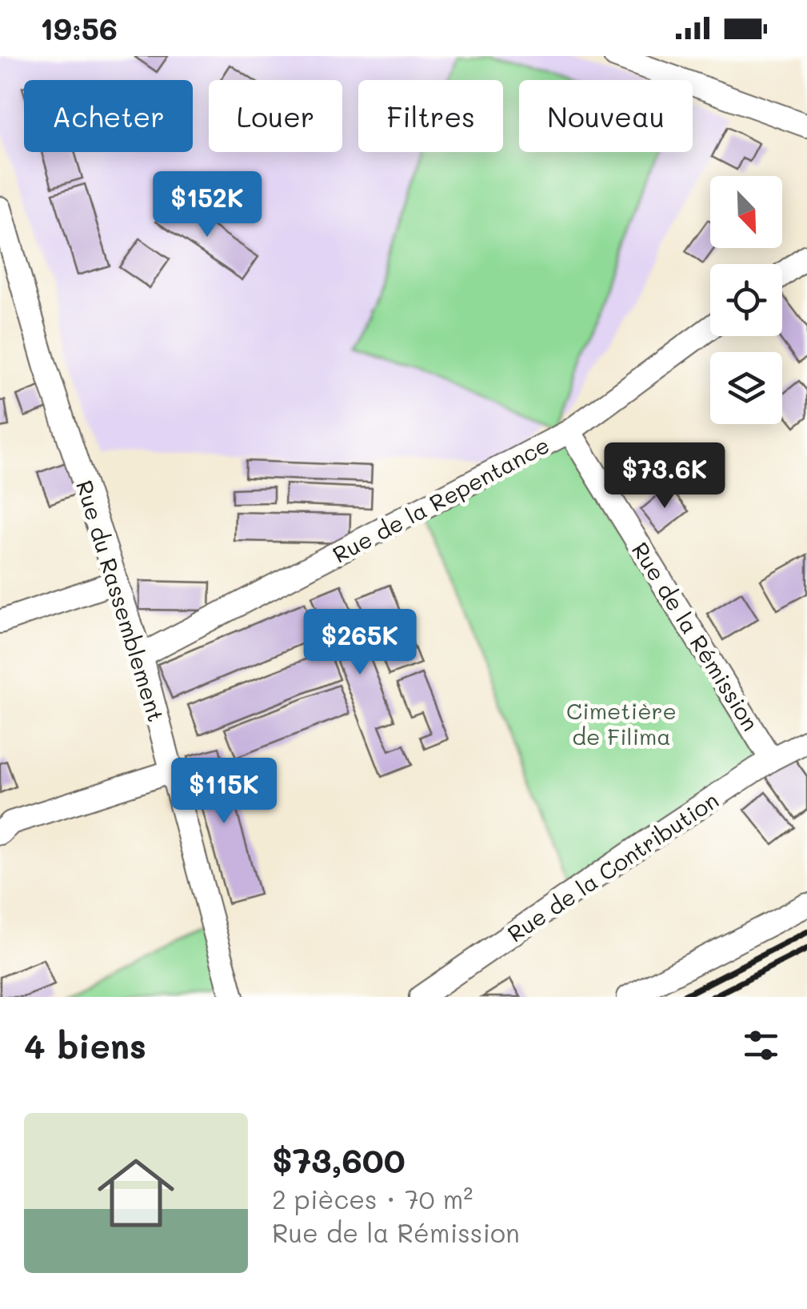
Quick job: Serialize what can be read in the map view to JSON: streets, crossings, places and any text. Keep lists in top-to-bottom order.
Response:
{
  "streets": {
    "street": [
      "Rue de la Repentance",
      "Rue du Rassemblement",
      "Rue de la Rémission",
      "Rue de la Contribution"
    ]
  },
  "crossings": [
    ["Rue de la Repentance", "Rue du Rassemblement"],
    ["Rue de la Repentance", "Rue de la Rémission"],
    ["Rue de la Rémission", "Rue de la Contribution"]
  ],
  "parks": ["Cimetière de Filima"],
  "north": "bottom right",
  "page": {
    "status": "19:56",
    "chip": [
      "Acheter",
      "Louer",
      "Filtres",
      "Nouveau"
    ],
    "price": [
      "$152K",
      "$73.6K",
      "$265K",
      "$115K"
    ],
    "heading": "4 biens",
    "list": [
      {
        "name": "$73,600",
        "note": "2 pièces · 70 m² · Rue de la Rémission"
      }
    ]
  }
}
